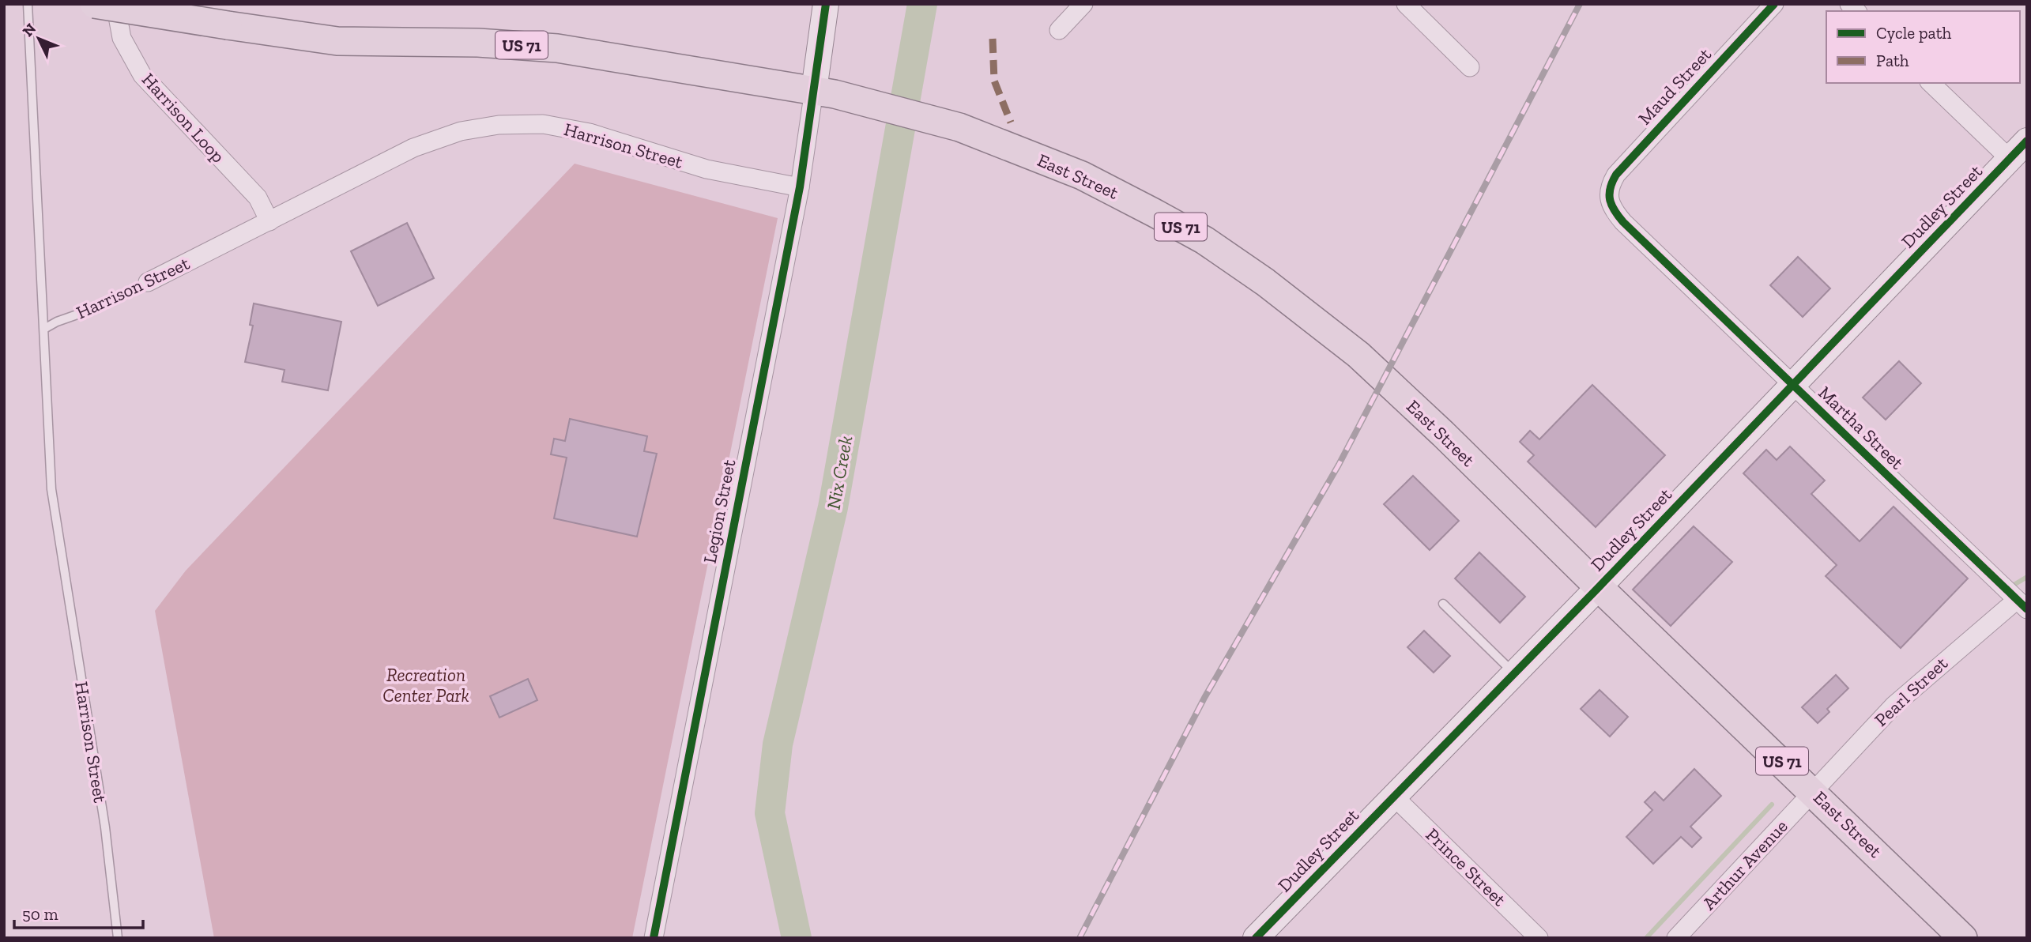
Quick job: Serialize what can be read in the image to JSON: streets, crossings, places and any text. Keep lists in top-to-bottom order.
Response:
{
  "streets": {
    "main road": ["US 71", "East Street"],
    "street": [
      "Maud Street",
      "Harrison Loop",
      "Harrison Street",
      "Dudley Street",
      "Martha Street",
      "Legion Street",
      "Pearl Street",
      "Arthur Avenue",
      "Prince Street"
    ]
  },
  "crossings": [
    ["US 71", "East Street"],
    ["US 71", "Legion Street"],
    ["Maud Street", "Martha Street"],
    ["Harrison Loop", "Harrison Street"],
    ["Harrison Street", "Legion Street"],
    ["East Street", "Dudley Street"],
    ["East Street", "Legion Street"],
    ["East Street", "Pearl Street"],
    ["East Street", "Arthur Avenue"],
    ["Dudley Street", "Martha Street"],
    ["Dudley Street", "Prince Street"],
    ["Martha Street", "Pearl Street"],
    ["Pearl Street", "Arthur Avenue"]
  ],
  "water": ["Nix Creek"],
  "parks": ["Recreation Center Park"],
  "legend": ["Cycle path", "Path"],
  "scale_bar": "50 m",
  "north": "top left"
}
